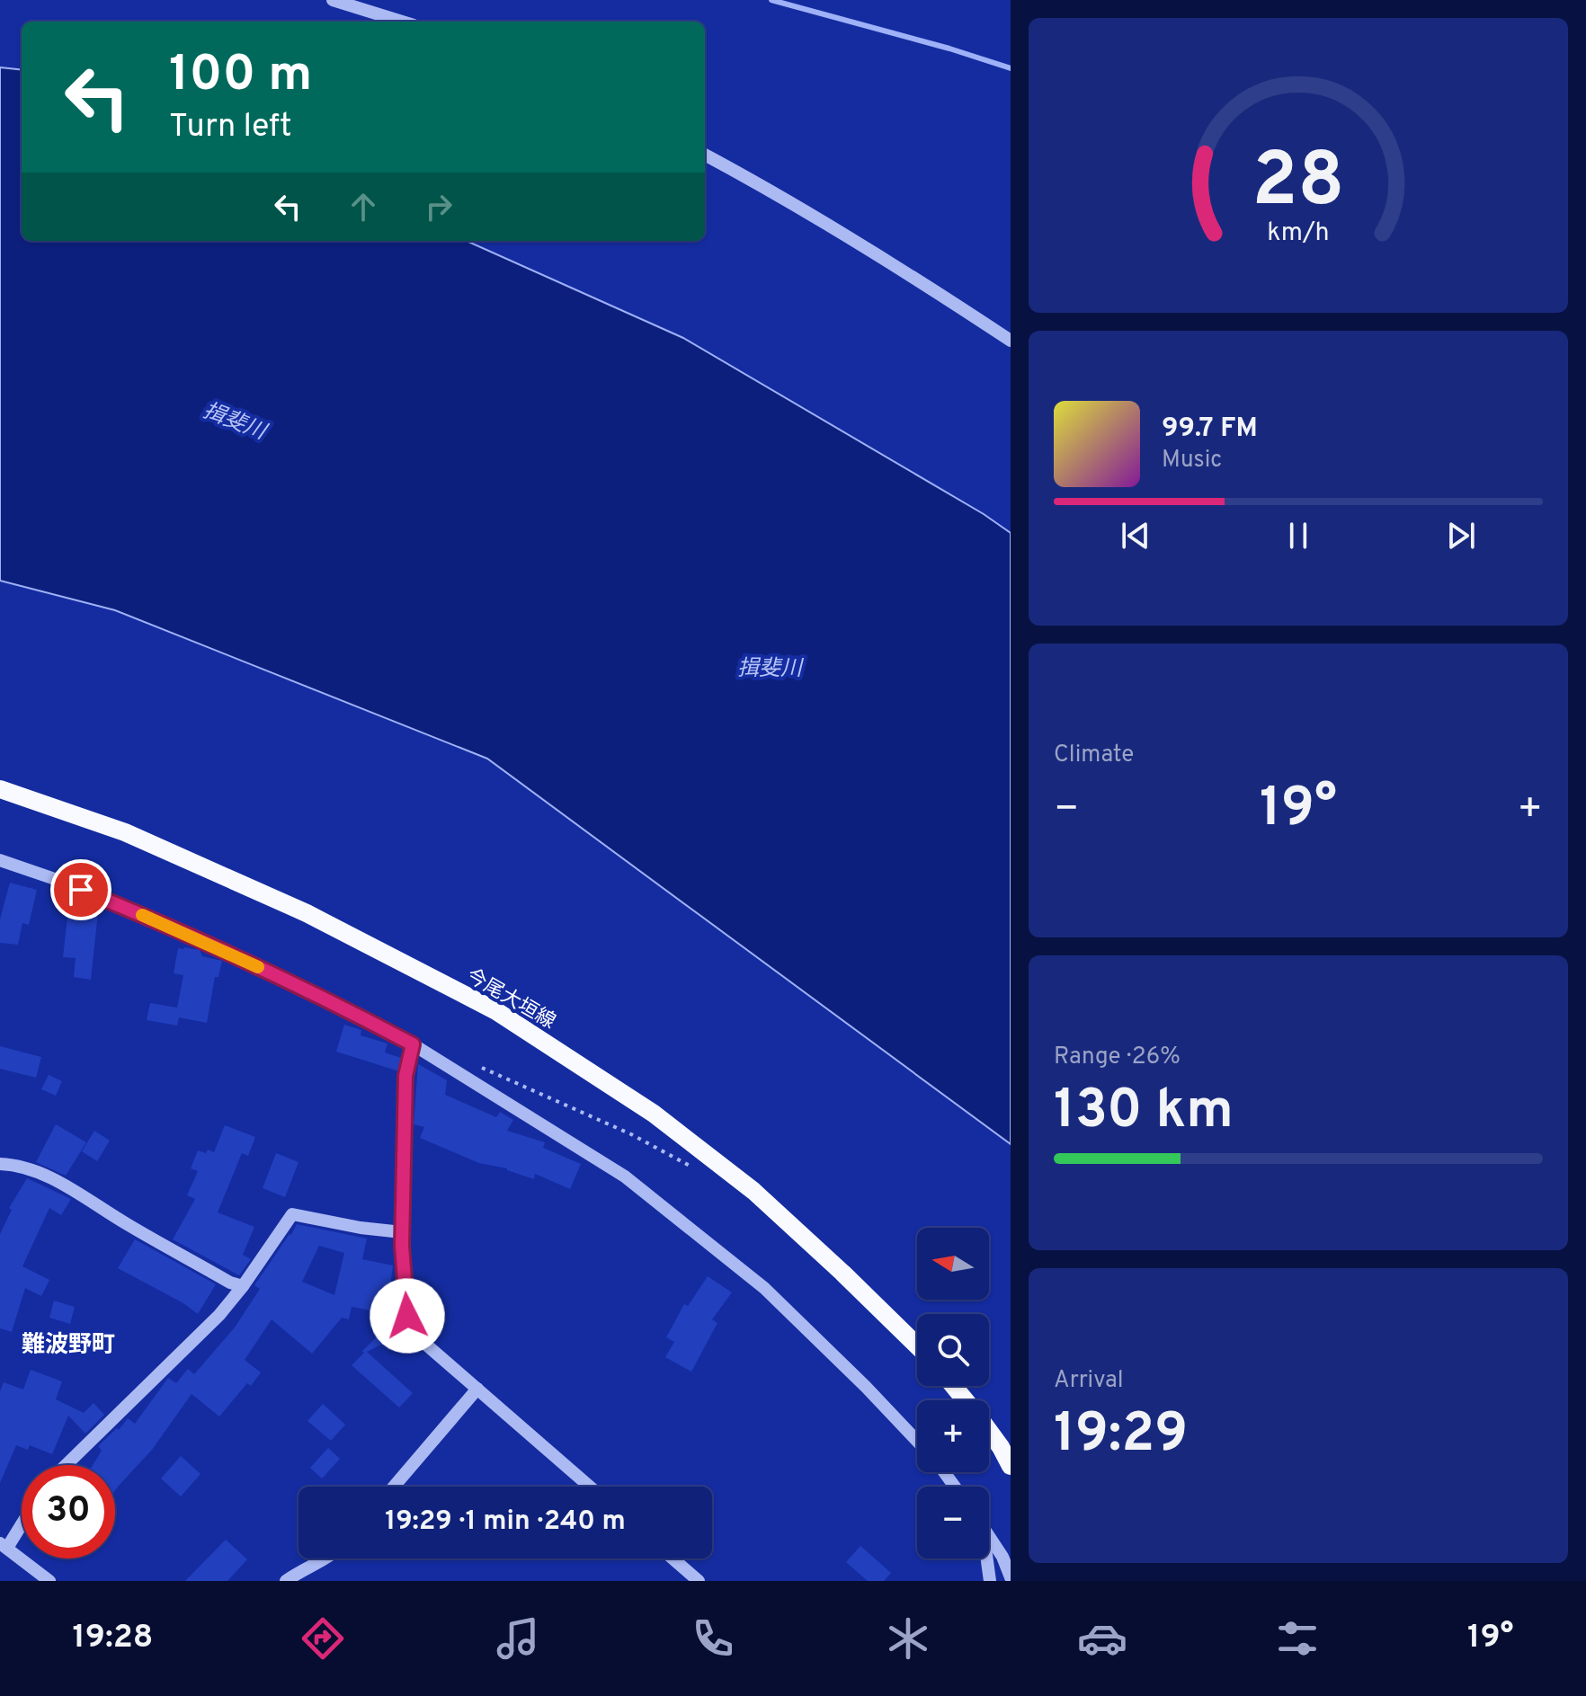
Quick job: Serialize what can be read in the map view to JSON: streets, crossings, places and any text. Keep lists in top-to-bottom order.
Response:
{
  "streets": {
    "main road": ["今尾大垣線"]
  },
  "districts": ["難波野町"],
  "water": ["揖斐川"],
  "north": "left",
  "page": {
    "turn": ["100 m", "Turn left"],
    "song": ["99.7 FM", "Music"],
    "tile": [
      "Climate",
      ["Range · 26%", "130 km"],
      ["Arrival", "19:29"]
    ],
    "heat": ["−", "19°", "+"],
    "map_buttons": ["+", "−"],
    "limit": "30",
    "trip": "19:29 · 1 min · 240 m",
    "tabs": ["19:28", "19°"],
    "gauge": ["28", "km/h"]
  }
}
